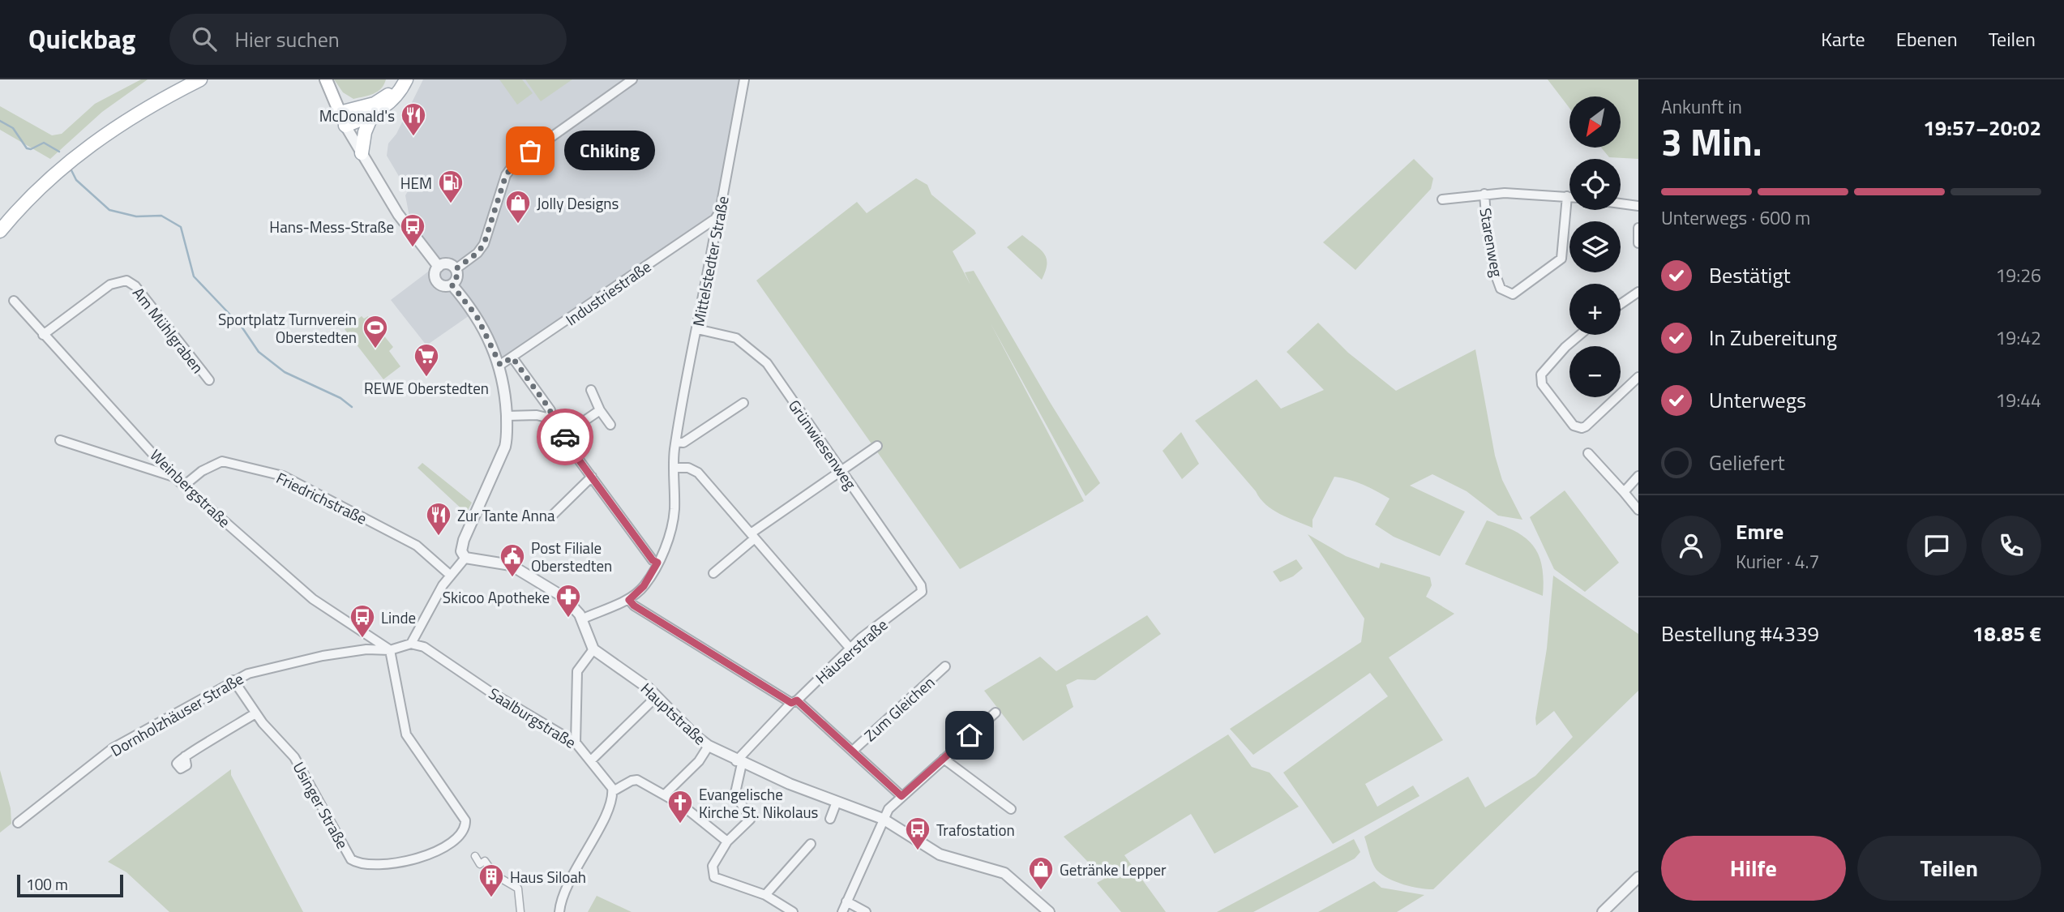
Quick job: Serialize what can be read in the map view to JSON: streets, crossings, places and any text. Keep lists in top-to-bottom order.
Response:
{
  "streets": {
    "street": [
      "Starenweg",
      "Mittelstedter Straße",
      "Industriestraße",
      "Am Mühlgraben",
      "Grünwiesenweg",
      "Weinbergstraße",
      "Friedrichstraße",
      "Häuserstraße",
      "Zum Gleichen",
      "Hauptstraße",
      "Dornholzhäuser Straße",
      "Saalburgstraße",
      "Usinger Straße"
    ]
  },
  "crossings": [
    ["Mittelstedter Straße", "Industriestraße"],
    ["Mittelstedter Straße", "Grünwiesenweg"],
    ["Am Mühlgraben", "Weinbergstraße"],
    ["Grünwiesenweg", "Häuserstraße"],
    ["Weinbergstraße", "Friedrichstraße"],
    ["Weinbergstraße", "Dornholzhäuser Straße"],
    ["Weinbergstraße", "Usinger Straße"],
    ["Häuserstraße", "Hauptstraße"],
    ["Dornholzhäuser Straße", "Usinger Straße"]
  ],
  "places": {
    "restaurant": ["McDonald's", "Zur Tante Anna"],
    "other": ["Chiking"],
    "fuel station": ["HEM"],
    "shop": ["Jolly Designs", "Getränke Lepper"],
    "bus stop": ["Hans-Mess-Straße", "Linde", "Trafostation"],
    "sports": ["Sportplatz Turnverein Oberstedten"],
    "supermarket": ["REWE Oberstedten"],
    "public building": ["Post Filiale Oberstedten"],
    "pharmacy": ["Skicoo Apotheke"],
    "church": ["Evangelische Kirche St. Nikolaus"],
    "building": ["Haus Siloah"]
  },
  "scale_bar": "100 m",
  "north": "bottom left",
  "page": {
    "header": "Quickbag",
    "search": "Hier suchen",
    "nav": ["Karte", "Ebenen", "Teilen"],
    "heading": ["3 Min.", "Ankunft in", "19:57–20:02"],
    "panel": [
      "Emre",
      "Kurier · 4.7",
      "Bestellung #4339",
      "18.85 €"
    ],
    "map_buttons": ["+", "−"],
    "bubble": "Chiking",
    "bar": "Unterwegs · 600 m",
    "list": [
      ["Bestätigt", "19:26"],
      ["In Zubereitung", "19:42"],
      ["Unterwegs", "19:44"],
      "Geliefert"
    ],
    "buttons": ["Hilfe", "Teilen"],
    "scale": "100 m"
  }
}
